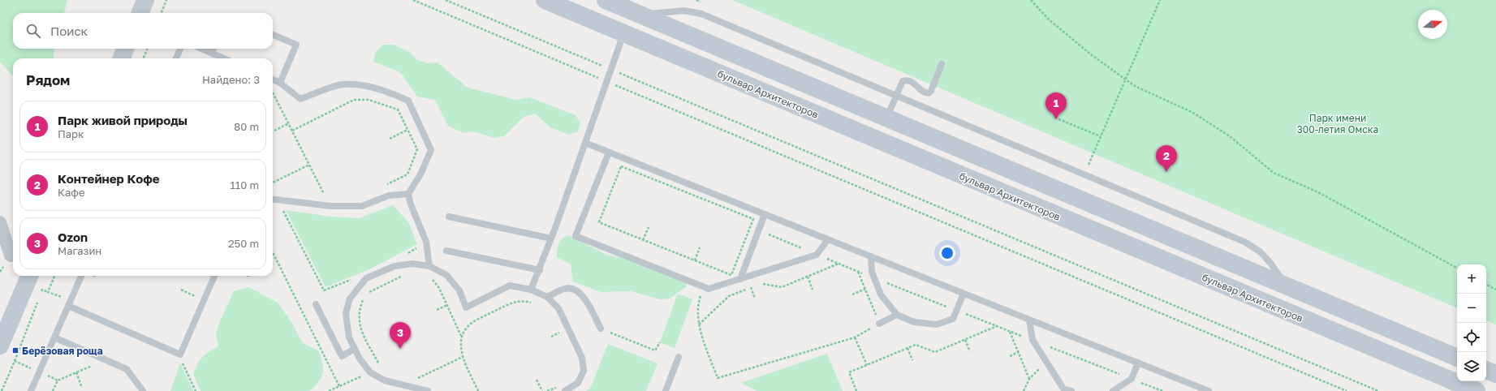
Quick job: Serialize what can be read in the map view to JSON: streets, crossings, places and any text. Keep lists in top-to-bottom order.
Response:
{
  "streets": {
    "main road": ["бульвар Архитекторов"]
  },
  "parks": ["Парк имени 300-летия Омска"],
  "places": {
    "transit": ["Берёзовая роща"]
  },
  "north": "right",
  "page": {
    "search": "Поиск",
    "heading": ["Рядом", "Найдено: 3"],
    "pins": ["1", "2", "3"],
    "list": [
      {
        "mark": "1",
        "name": "Парк живой природы",
        "note": "Парк",
        "value": "80 m"
      },
      {
        "mark": "2",
        "name": "Контейнер Кофе",
        "note": "Кафе",
        "value": "110 m"
      },
      {
        "mark": "3",
        "name": "Ozon",
        "note": "Магазин",
        "value": "250 m"
      }
    ],
    "map_buttons": ["+", "−"]
  }
}
